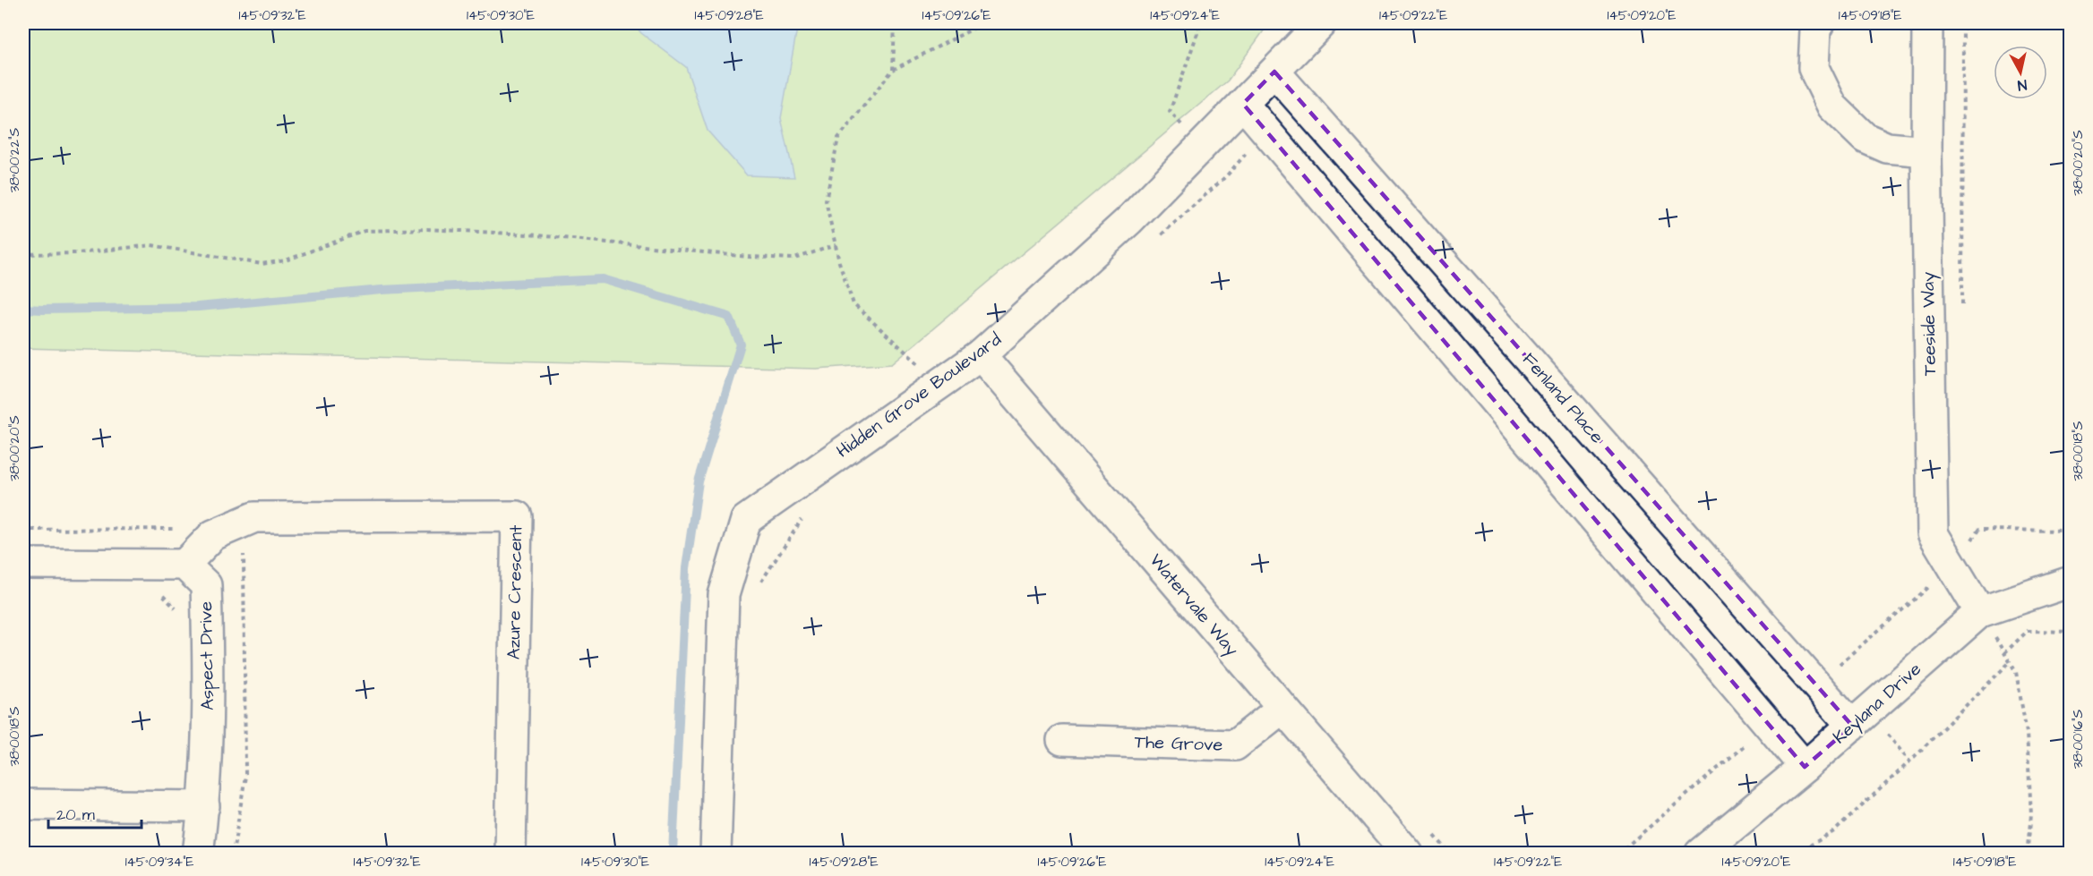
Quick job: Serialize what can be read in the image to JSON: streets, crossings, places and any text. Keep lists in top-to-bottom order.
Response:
{
  "streets": {
    "street": [
      "Teeside Way",
      "Hidden Grove Boulevard",
      "Fenland Place",
      "Azure Crescent",
      "Watervale Way",
      "Aspect Drive",
      "Keylana Drive",
      "The Grove"
    ]
  },
  "crossings": [
    ["Teeside Way", "Keylana Drive"],
    ["Hidden Grove Boulevard", "Fenland Place"],
    ["Hidden Grove Boulevard", "Watervale Way"],
    ["Fenland Place", "Keylana Drive"],
    ["Azure Crescent", "Aspect Drive"],
    ["Watervale Way", "The Grove"]
  ],
  "scale_bar": "20 m",
  "north": "bottom",
  "coordinates": [
    "145°09'32\"E",
    "145°09'30\"E",
    "145°09'28\"E",
    "145°09'26\"E",
    "145°09'24\"E",
    "145°09'22\"E",
    "145°09'20\"E",
    "145°09'18\"E",
    "38°00'22\"S",
    "38°00'20\"S",
    "38°00'18\"S",
    "38°00'16\"S",
    "145°09'34\"E"
  ]
}
